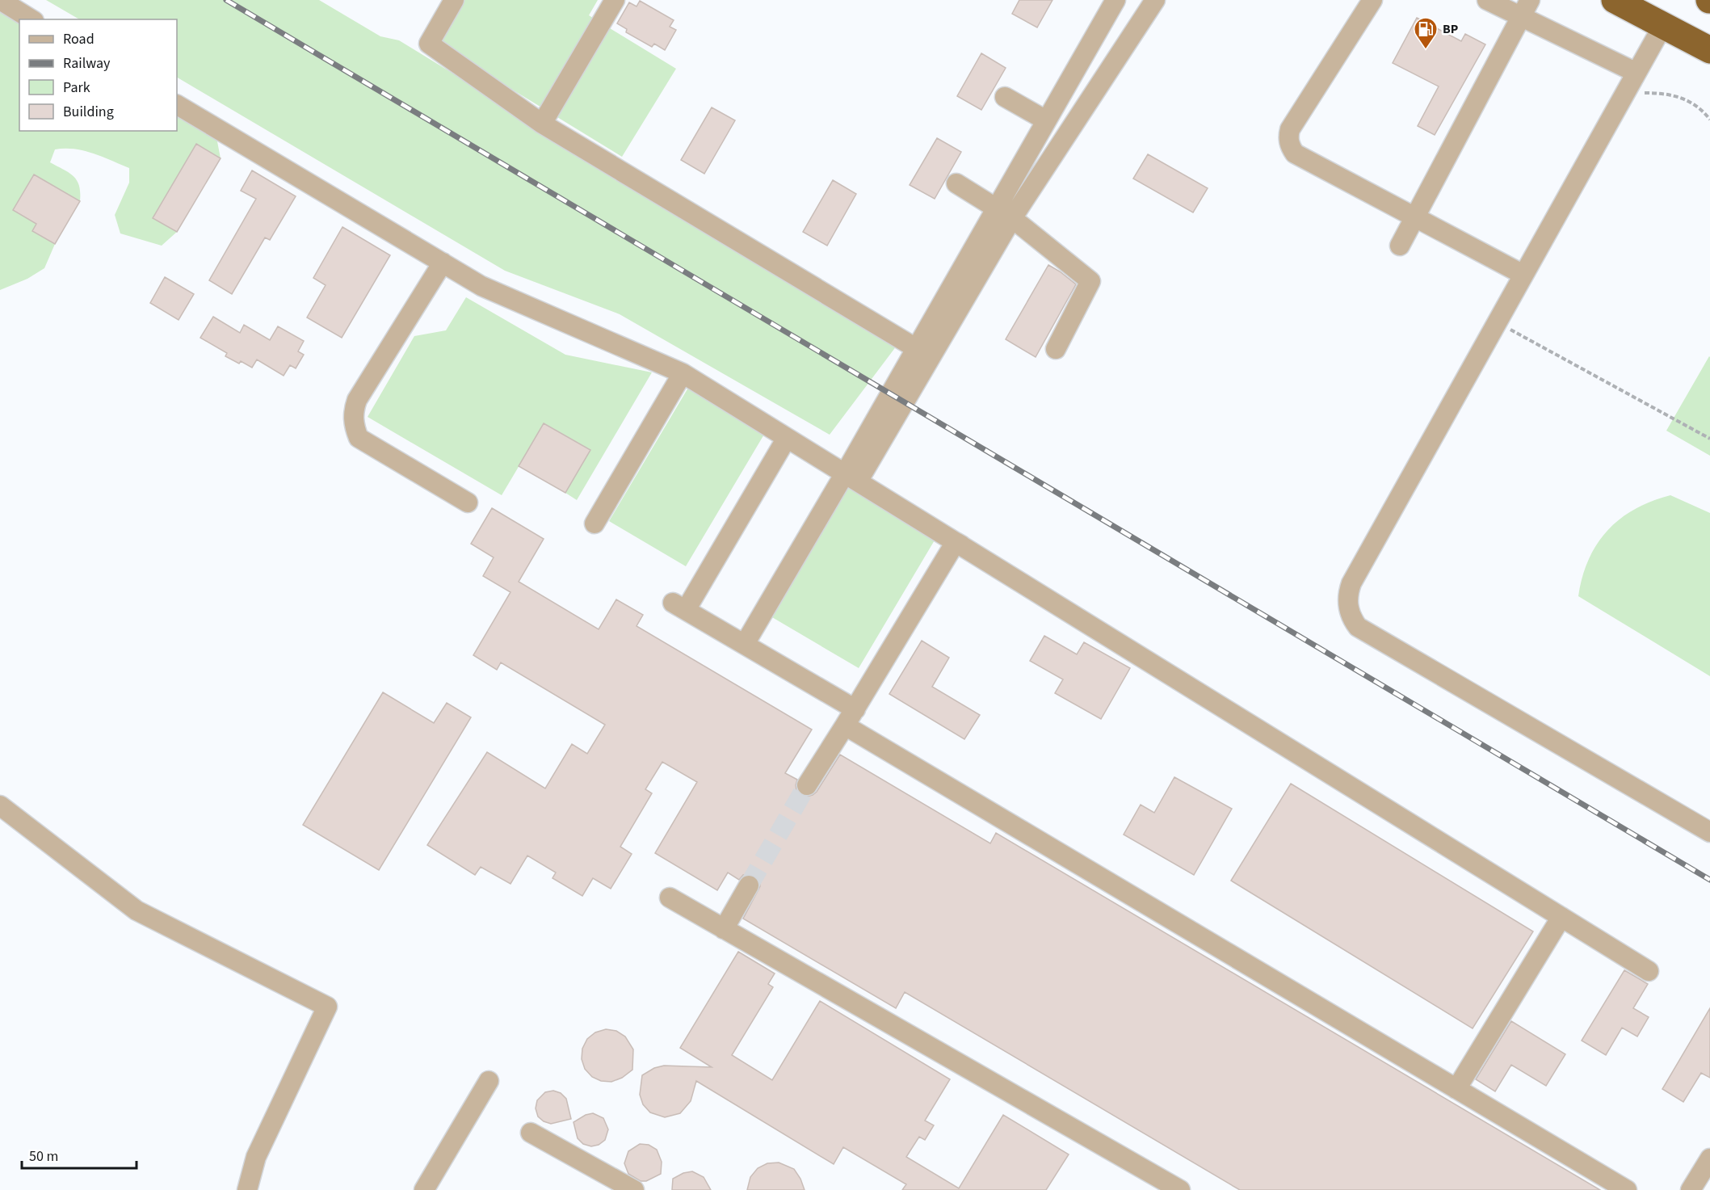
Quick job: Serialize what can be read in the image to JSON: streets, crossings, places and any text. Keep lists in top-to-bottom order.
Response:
{
  "places": {
    "fuel station": ["BP"]
  },
  "legend": [
    "Road",
    "Railway",
    "Park",
    "Building"
  ],
  "scale_bar": "50 m"
}
